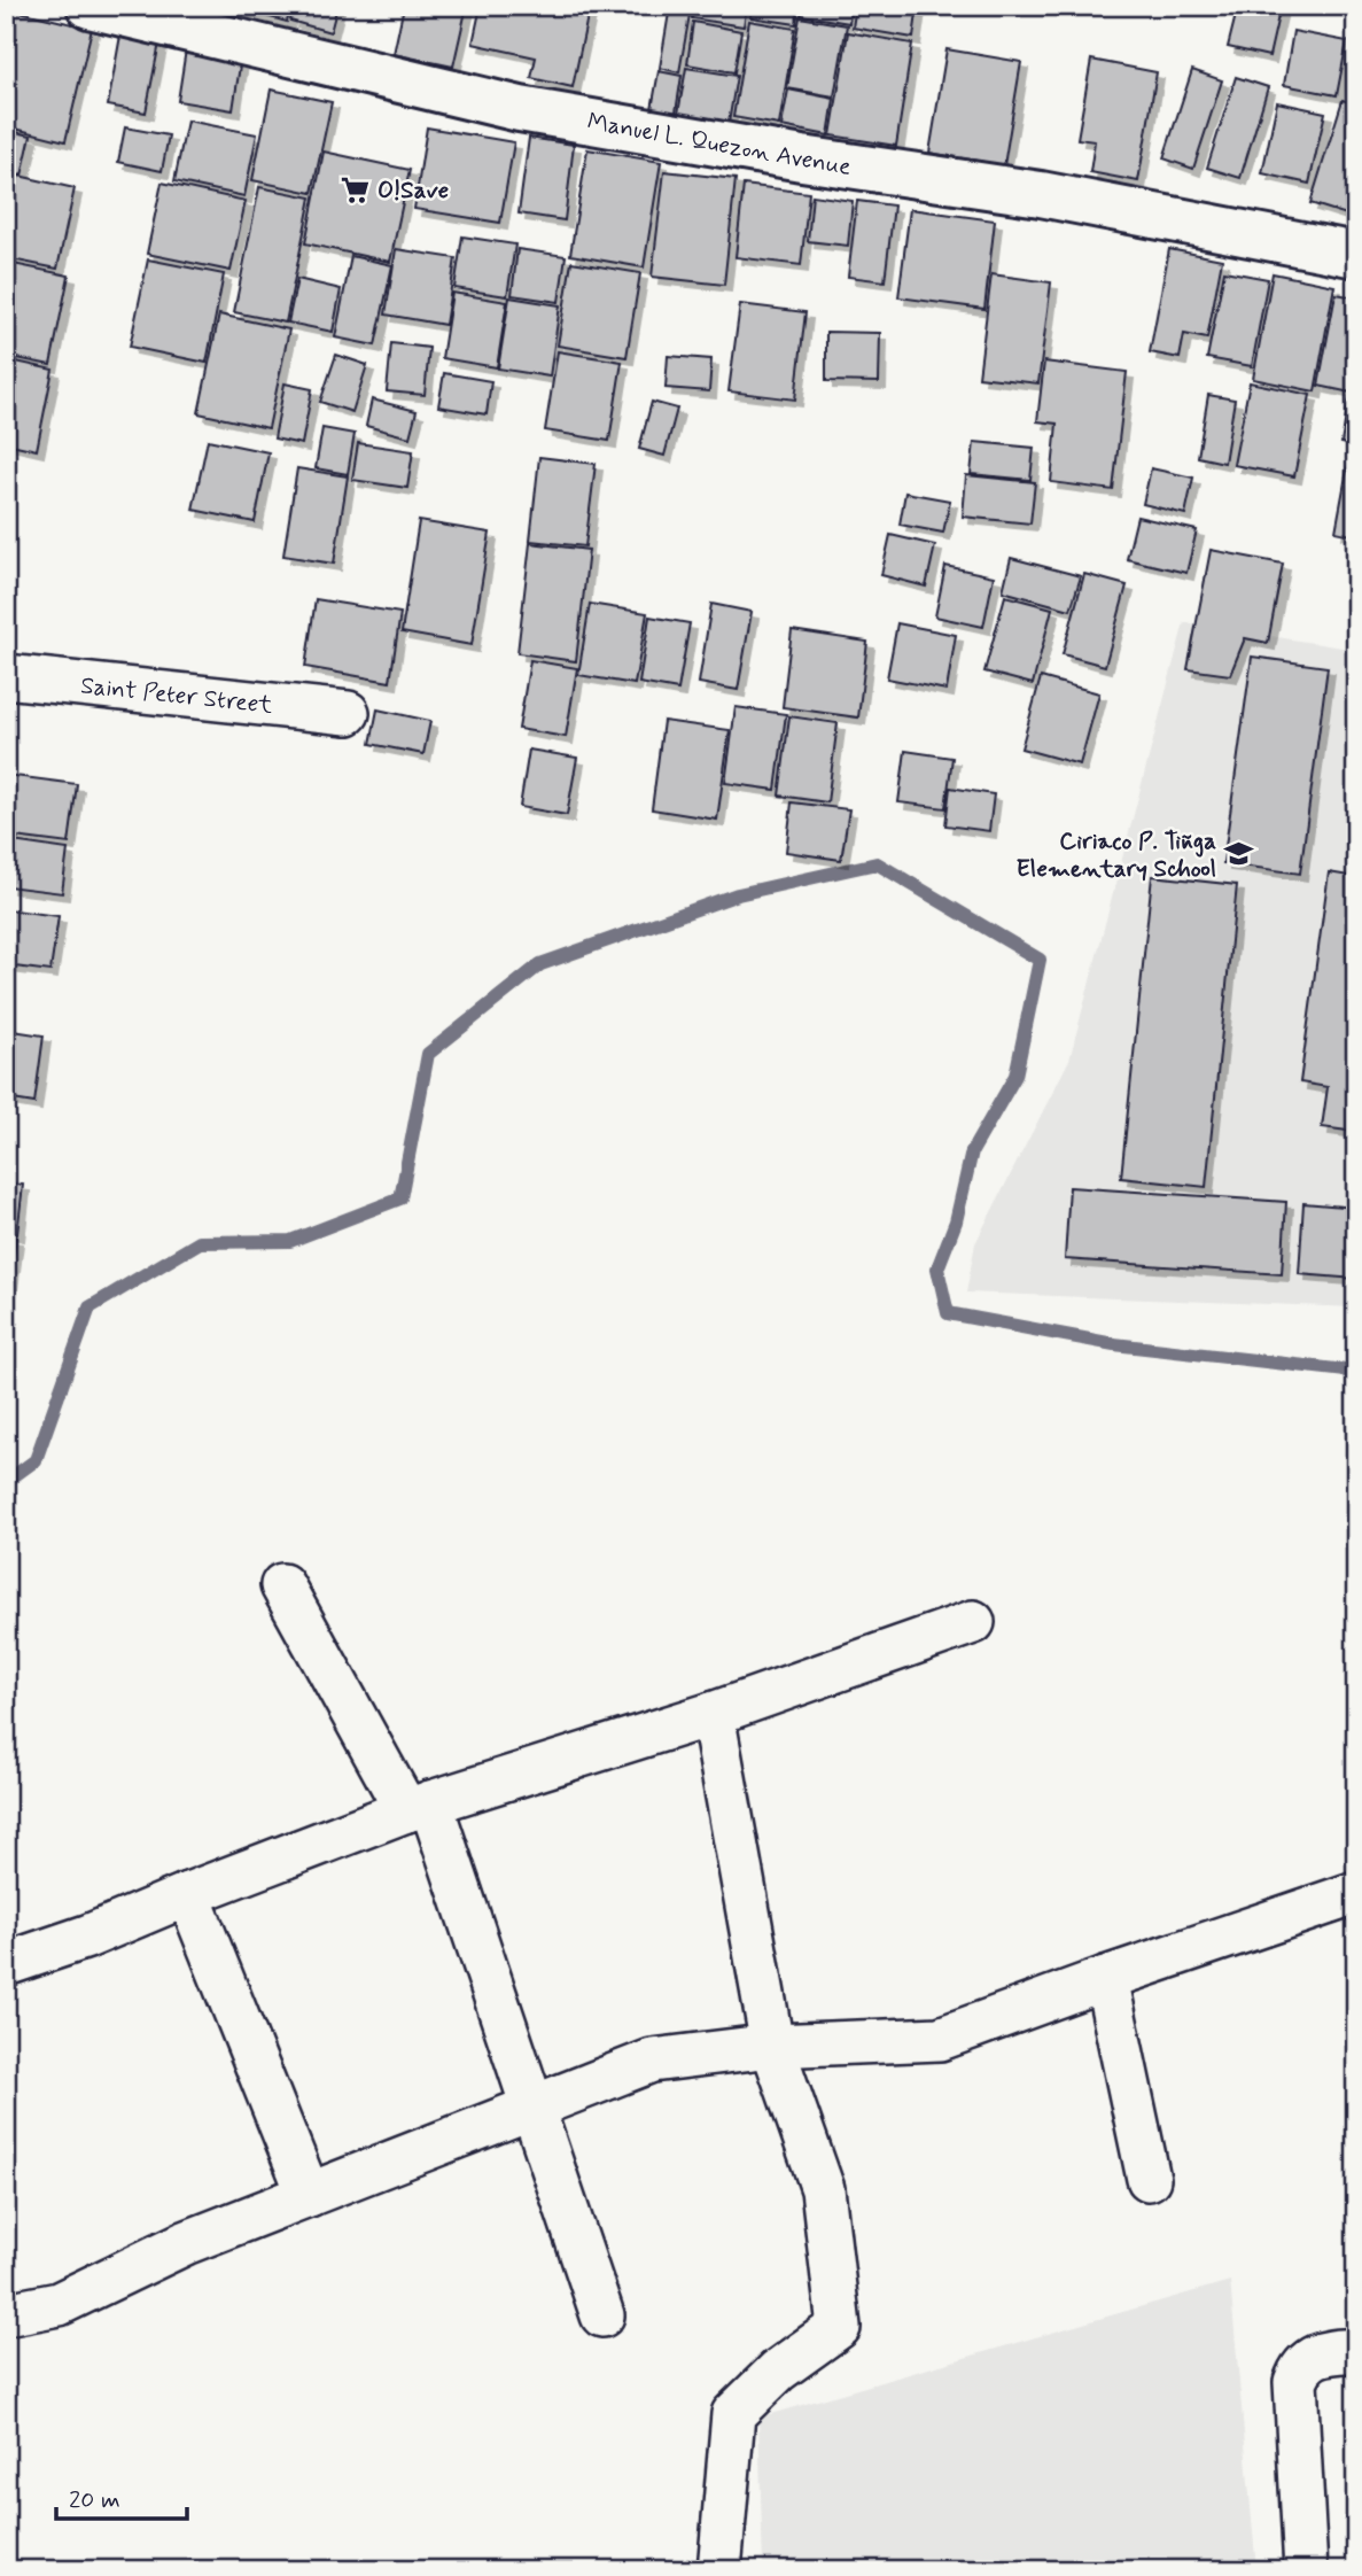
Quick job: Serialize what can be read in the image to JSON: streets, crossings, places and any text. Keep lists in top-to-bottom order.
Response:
{
  "streets": {
    "main road": ["Manuel L. Quezon Avenue"],
    "street": ["Saint Peter Street"]
  },
  "places": {
    "supermarket": ["O!Save"],
    "school or university": ["Ciriaco P. Tiñga Elementary School"]
  },
  "scale_bar": "20 m"
}
